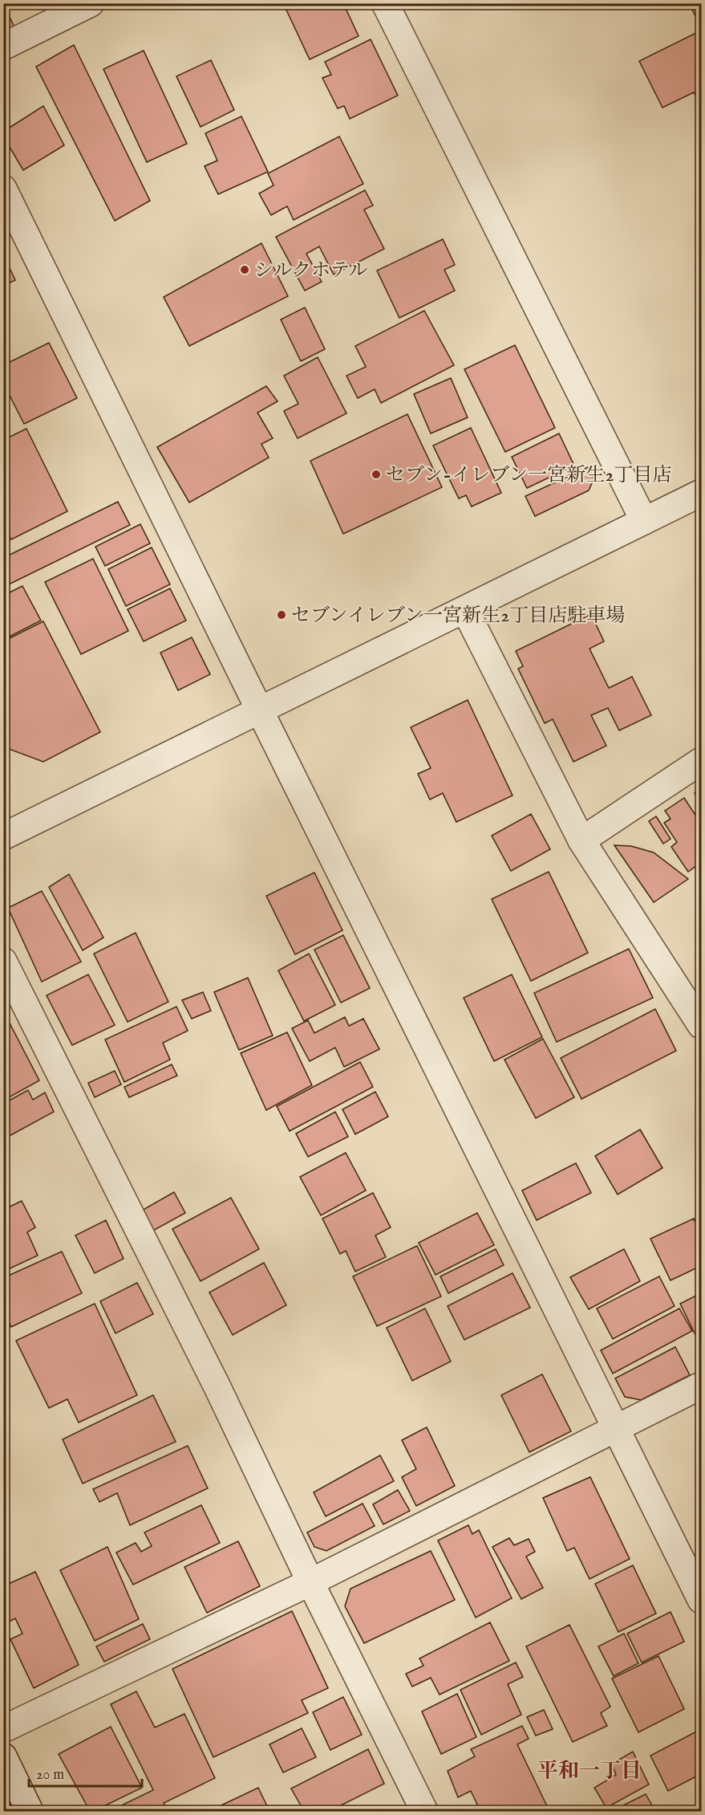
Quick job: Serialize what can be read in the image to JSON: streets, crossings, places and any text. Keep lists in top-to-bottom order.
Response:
{
  "districts": ["平和一丁目"],
  "places": ["シルクホテル", "セブン-イレブン一宮新生2丁目店", "セブンイレブン一宮新生2丁目店駐車場"],
  "scale_bar": "20 m"
}
